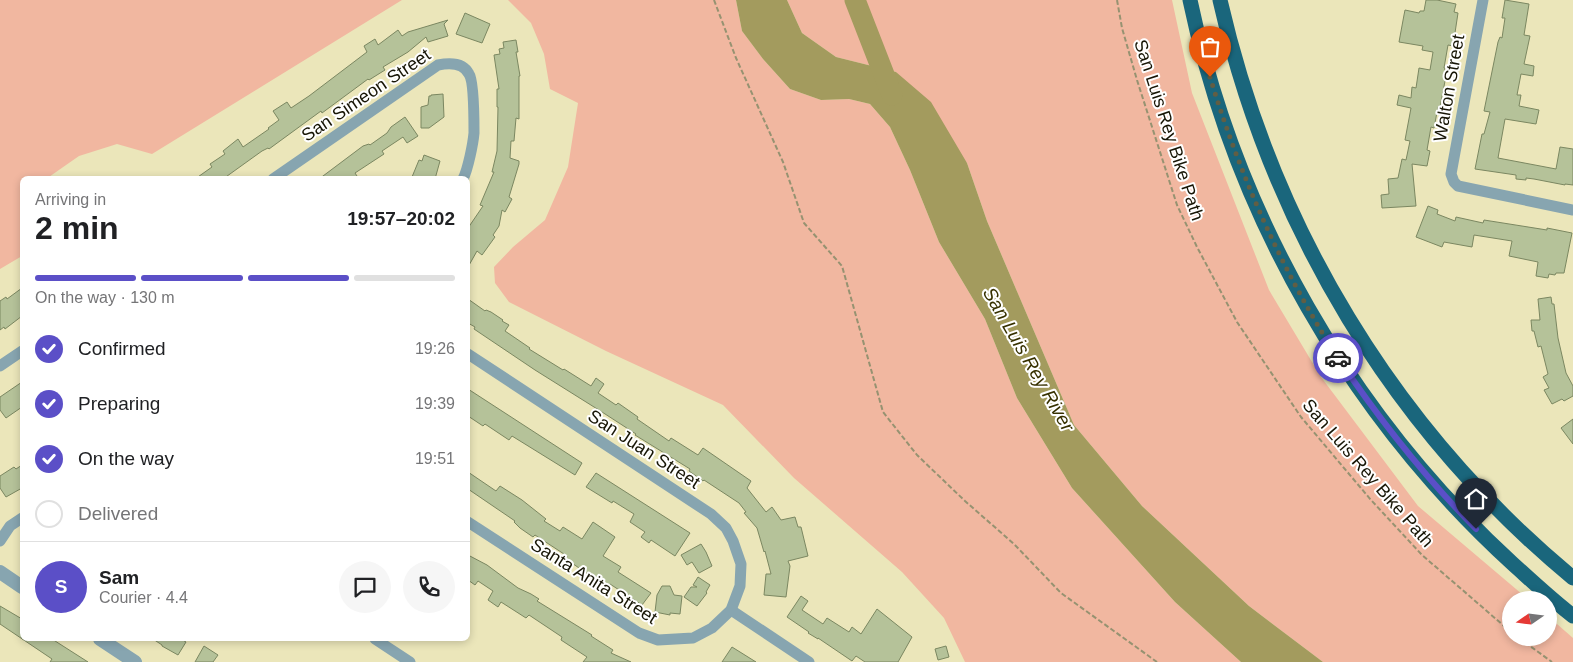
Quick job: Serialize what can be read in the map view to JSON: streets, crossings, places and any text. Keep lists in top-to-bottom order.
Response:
{
  "streets": {
    "street": [
      "Walton Street",
      "San Simeon Street",
      "San Juan Street",
      "Santa Anita Street"
    ],
    "path": ["San Luis Rey Bike Path"]
  },
  "crossings": [
    ["San Juan Street", "Santa Anita Street"]
  ],
  "water": ["San Luis Rey River"],
  "north": "left",
  "page": {
    "heading": ["2 min", "Arriving in", "19:57–20:02"],
    "panel": ["Sam", "Courier · 4.4"],
    "bar": "On the way · 130 m",
    "list": [
      ["Confirmed", "19:26"],
      ["Preparing", "19:39"],
      ["On the way", "19:51"],
      "Delivered"
    ],
    "round": "S"
  }
}
